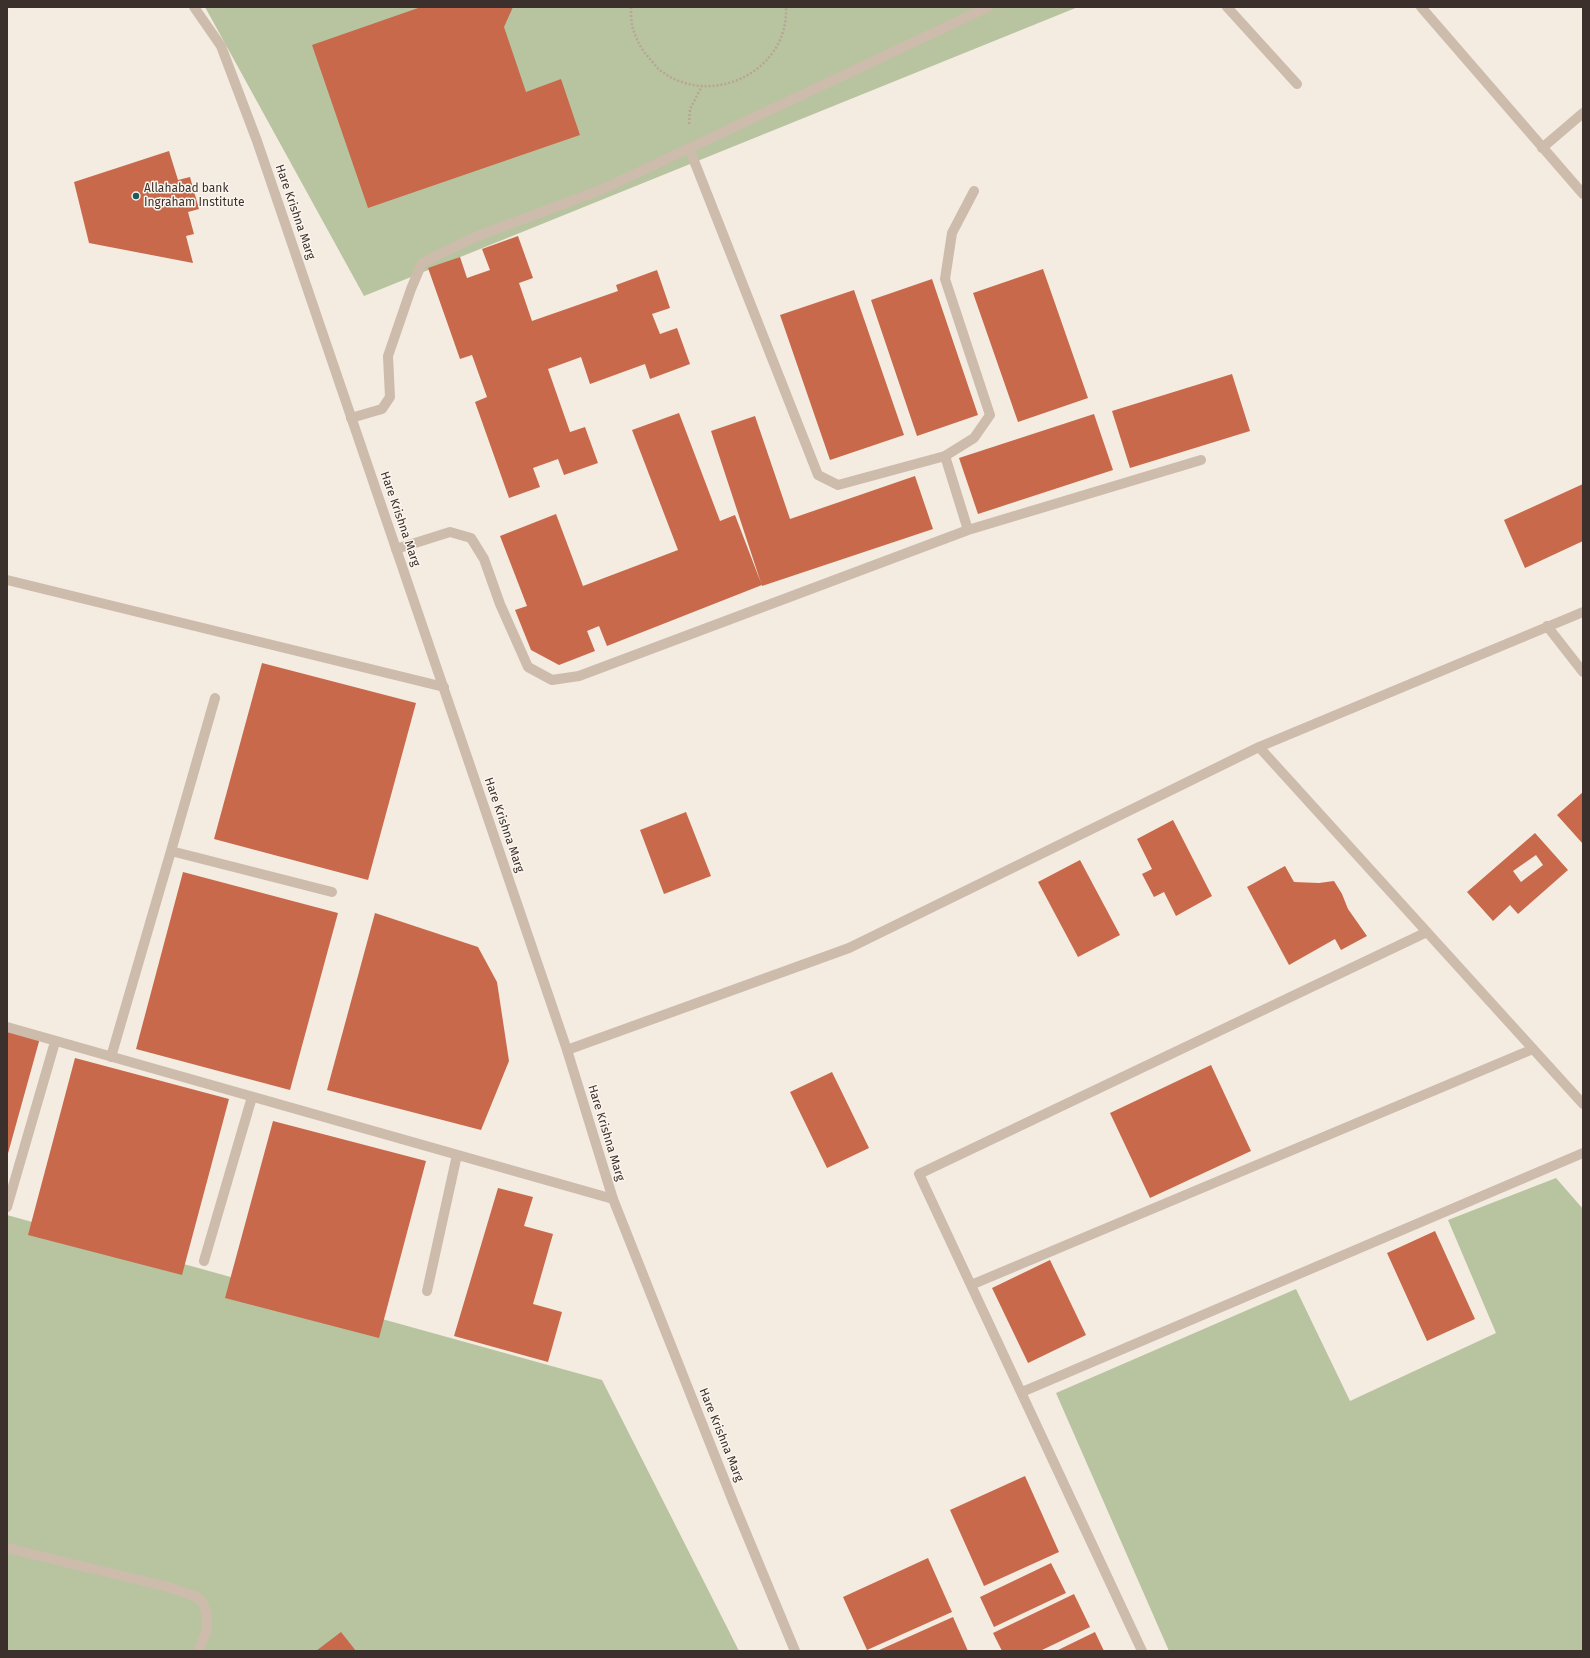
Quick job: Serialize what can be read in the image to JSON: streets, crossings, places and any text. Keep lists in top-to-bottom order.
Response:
{
  "streets": {
    "street": ["Hare Krishna Marg"]
  },
  "places": ["Allahabad bank Ingraham Institute"]
}
